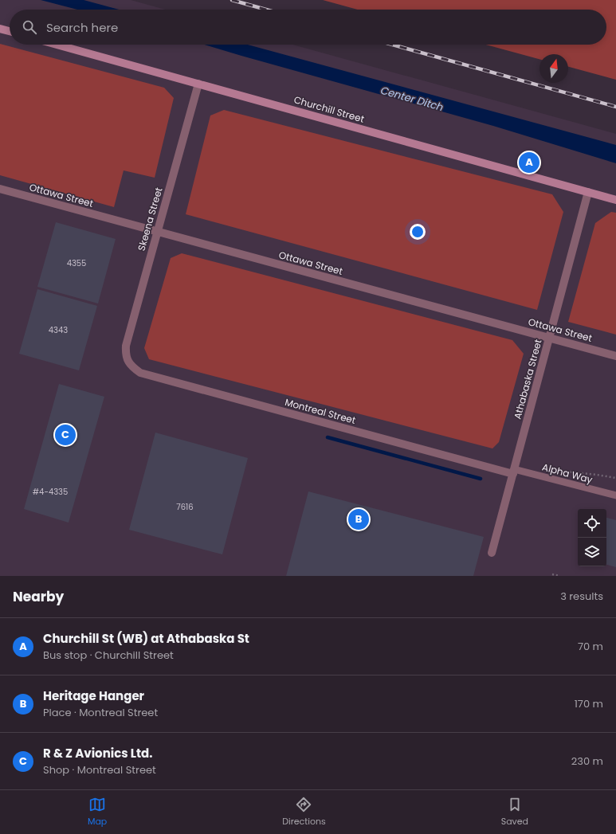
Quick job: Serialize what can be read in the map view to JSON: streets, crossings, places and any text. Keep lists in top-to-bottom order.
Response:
{
  "streets": {
    "street": [
      "Churchill Street",
      "Ottawa Street",
      "Skeena Street",
      "Athabaska Street",
      "Montreal Street"
    ],
    "lane": ["Alpha Way"]
  },
  "crossings": [
    ["Churchill Street", "Skeena Street"],
    ["Churchill Street", "Athabaska Street"],
    ["Ottawa Street", "Skeena Street"],
    ["Ottawa Street", "Athabaska Street"],
    ["Skeena Street", "Montreal Street"],
    ["Athabaska Street", "Montreal Street"],
    ["Athabaska Street", "Alpha Way"],
    ["Montreal Street", "Alpha Way"]
  ],
  "water": ["Center Ditch"],
  "house_numbers": [
    "4355",
    "4343",
    "#4-4335",
    "7616"
  ],
  "north": "top",
  "page": {
    "search": "Search here",
    "pins": ["A", "C", "B"],
    "heading": ["Nearby", "3 results"],
    "list": [
      {
        "mark": "A",
        "name": "Churchill St (WB) at Athabaska St",
        "note": "Bus stop · Churchill Street",
        "value": "70 m"
      },
      {
        "mark": "B",
        "name": "Heritage Hanger",
        "note": "Place · Montreal Street",
        "value": "170 m"
      },
      {
        "mark": "C",
        "name": "R & Z Avionics Ltd.",
        "note": "Shop · Montreal Street",
        "value": "230 m"
      }
    ],
    "nav": ["Map", "Directions", "Saved"]
  }
}
